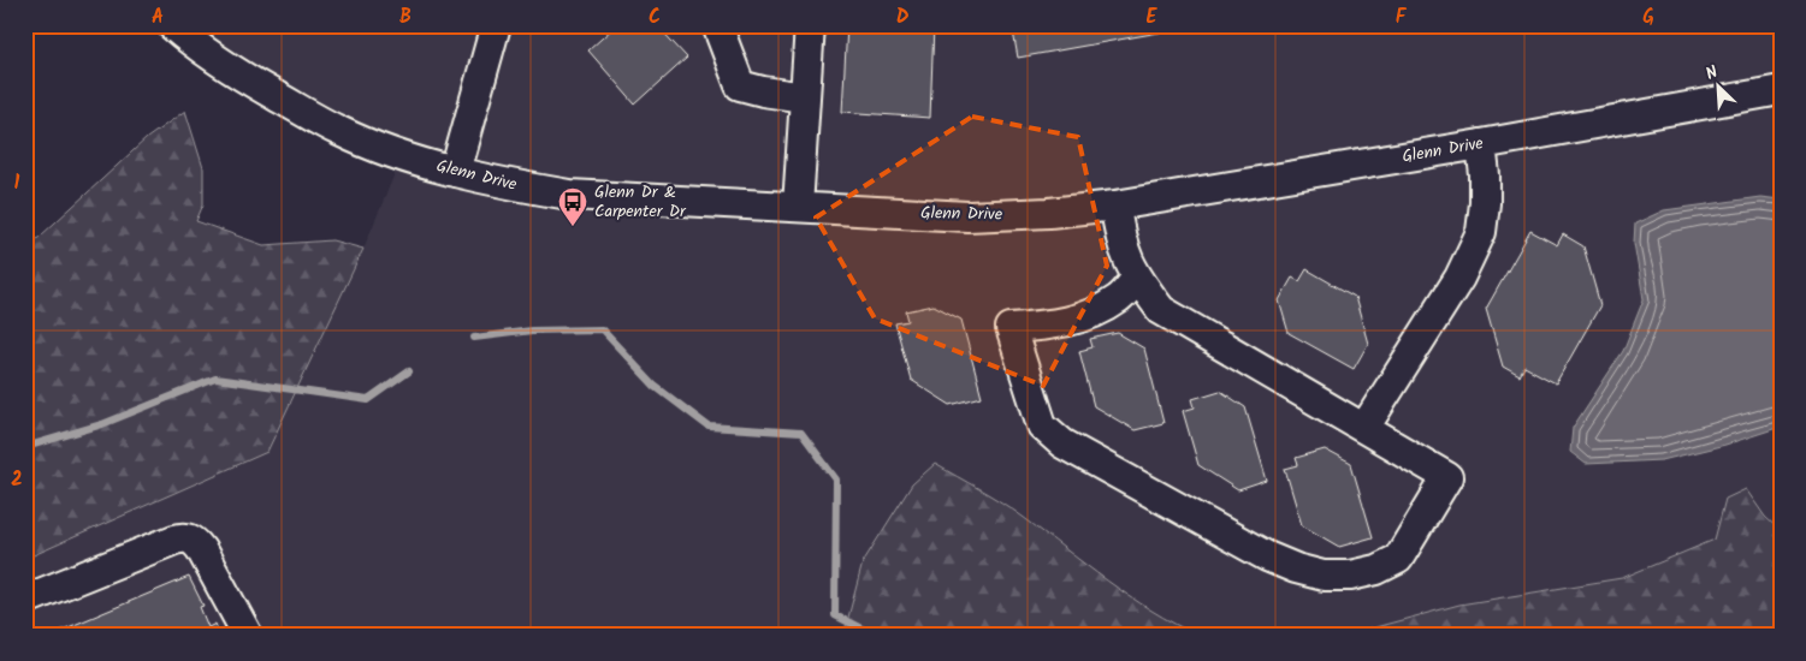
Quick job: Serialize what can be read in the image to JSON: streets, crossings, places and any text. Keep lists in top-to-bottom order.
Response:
{
  "streets": {
    "street": ["Glenn Drive"]
  },
  "places": {
    "bus stop": ["Glenn Dr & Carpenter Dr"]
  },
  "north": "top left",
  "grid": {
    "columns": [
      "A",
      "B",
      "C",
      "D",
      "E",
      "F",
      "G"
    ],
    "rows": ["1", "2"]
  }
}
